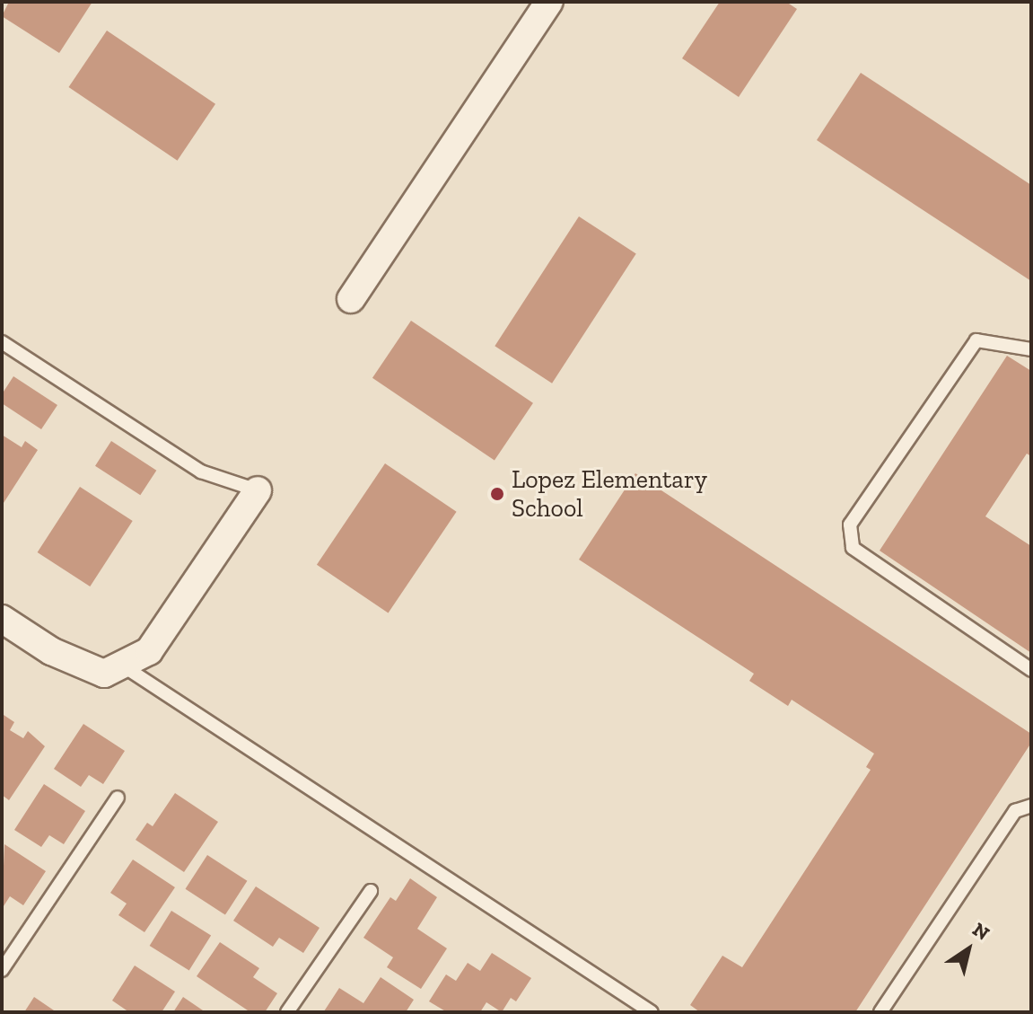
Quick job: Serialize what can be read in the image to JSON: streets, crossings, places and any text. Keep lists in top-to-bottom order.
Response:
{
  "places": ["Lopez Elementary School"],
  "north": "top right"
}
